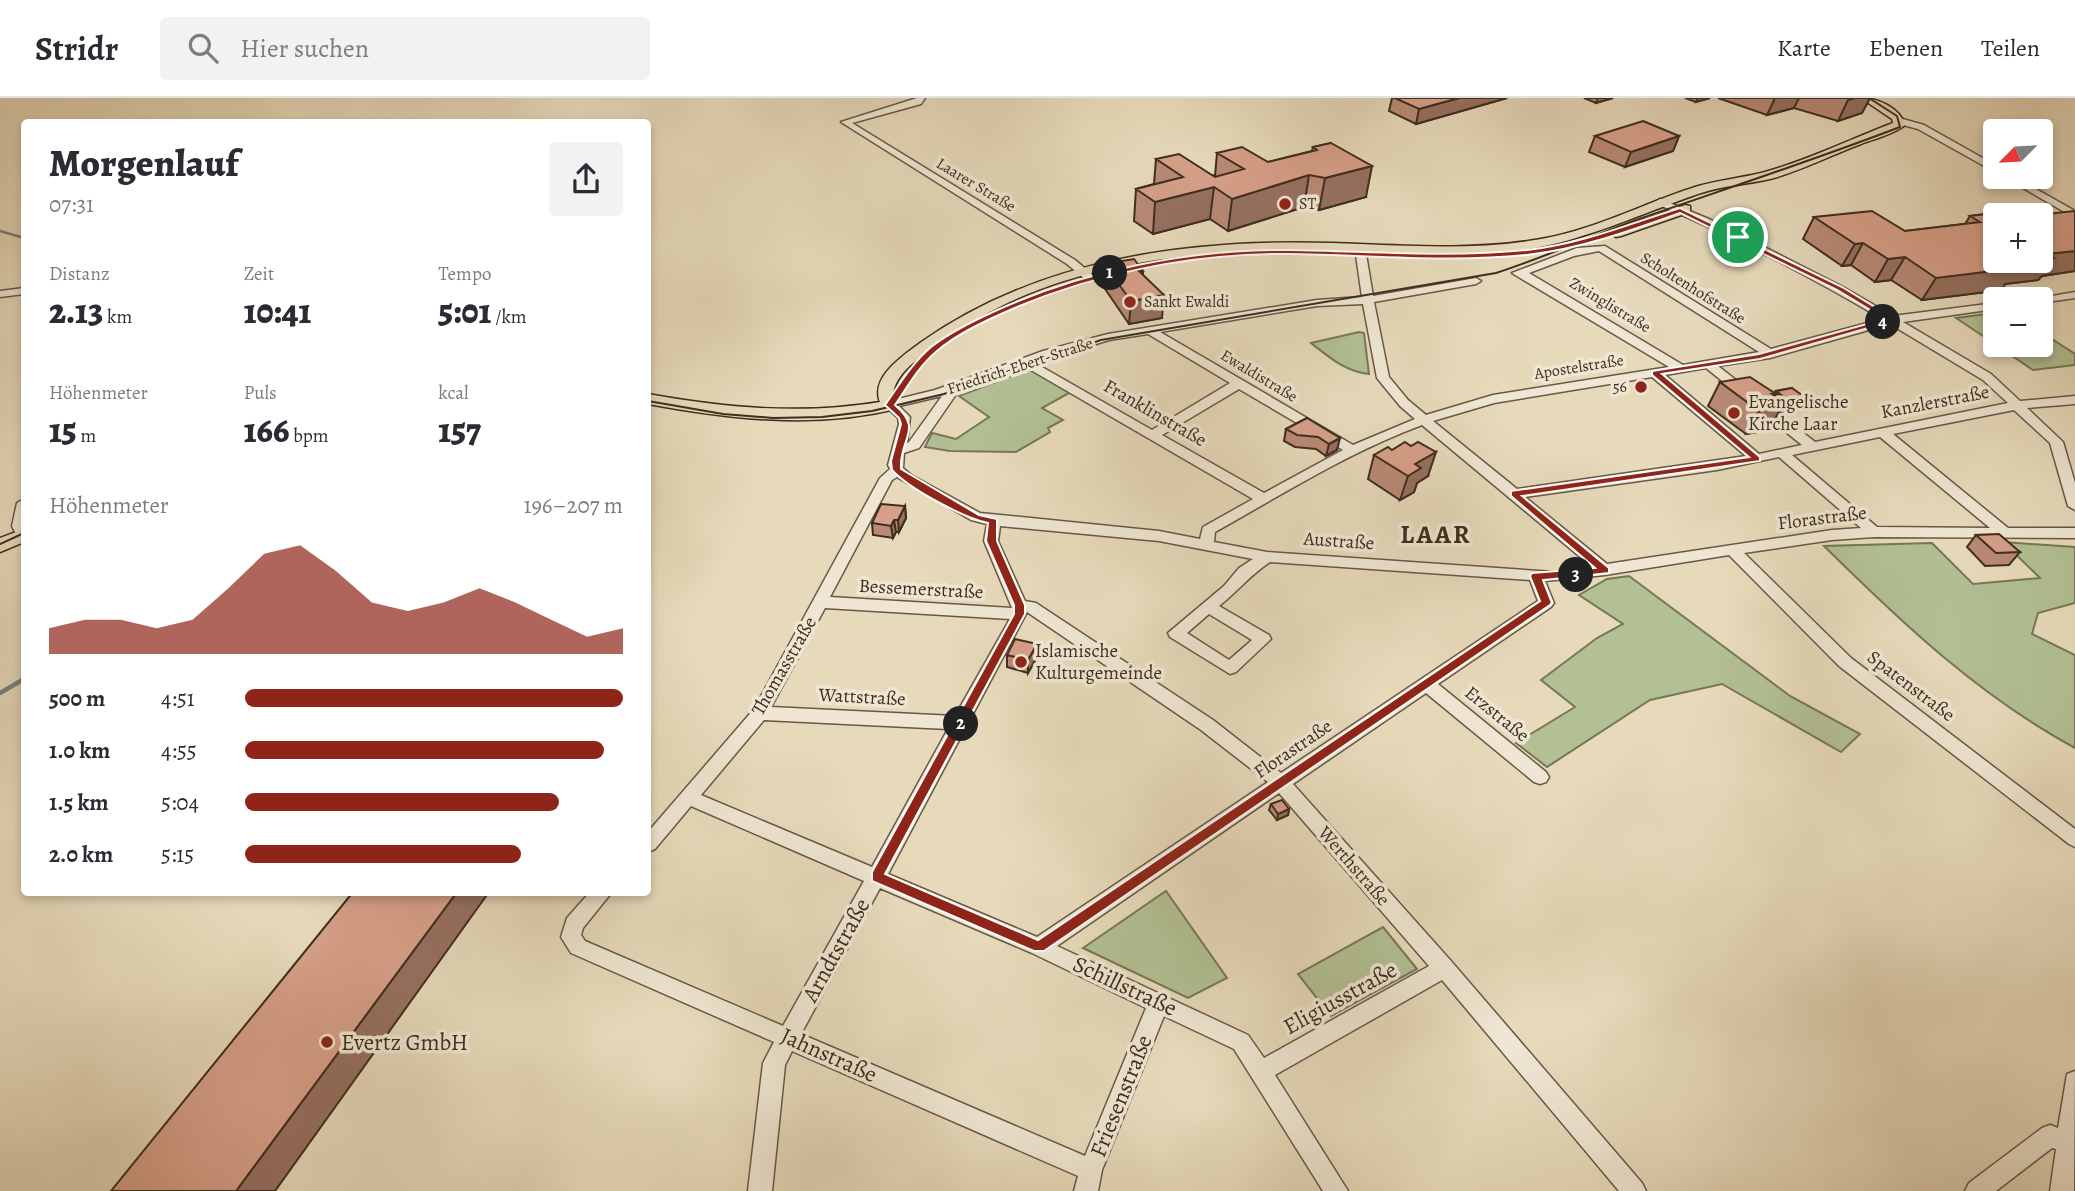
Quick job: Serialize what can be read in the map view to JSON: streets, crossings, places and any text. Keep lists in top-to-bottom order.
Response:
{
  "streets": {
    "main road": ["Friedrich-Ebert-Straße"],
    "street": [
      "Laarer Straße",
      "Scholtenhofstraße",
      "Zwinglistraße",
      "Apostelstraße",
      "Ewaldistraße",
      "Kanzlerstraße",
      "Franklinstraße",
      "Florastraße",
      "Austraße",
      "Bessemerstraße",
      "Thomasstraße",
      "Spatenstraße",
      "Wattstraße",
      "Erzstraße",
      "Werthstraße",
      "Arndtstraße",
      "Schillstraße",
      "Eligiusstraße",
      "Jahnstraße",
      "Friesenstraße"
    ]
  },
  "crossings": [
    ["Scholtenhofstraße", "Zwinglistraße"],
    ["Scholtenhofstraße", "Apostelstraße"],
    ["Zwinglistraße", "Apostelstraße"],
    ["Friedrich-Ebert-Straße", "Ewaldistraße"],
    ["Friedrich-Ebert-Straße", "Franklinstraße"],
    ["Apostelstraße", "Ewaldistraße"],
    ["Apostelstraße", "Franklinstraße"],
    ["Apostelstraße", "Austraße"],
    ["Florastraße", "Austraße"],
    ["Florastraße", "Spatenstraße"],
    ["Florastraße", "Erzstraße"],
    ["Florastraße", "Werthstraße"],
    ["Florastraße", "Schillstraße"],
    ["Bessemerstraße", "Thomasstraße"],
    ["Bessemerstraße", "Werthstraße"],
    ["Bessemerstraße", "Arndtstraße"],
    ["Thomasstraße", "Wattstraße"],
    ["Thomasstraße", "Schillstraße"],
    ["Wattstraße", "Arndtstraße"],
    ["Werthstraße", "Arndtstraße"],
    ["Werthstraße", "Eligiusstraße"],
    ["Arndtstraße", "Schillstraße"],
    ["Arndtstraße", "Jahnstraße"],
    ["Schillstraße", "Eligiusstraße"],
    ["Schillstraße", "Friesenstraße"],
    ["Jahnstraße", "Friesenstraße"]
  ],
  "districts": ["LAAR"],
  "places": [
    "ST",
    "Sankt Ewaldi",
    "56",
    "Evangelische Kirche Laar",
    "Islamische Kulturgemeinde",
    "Evertz GmbH"
  ],
  "north": "bottom left",
  "page": {
    "header": "Stridr",
    "search": "Hier suchen",
    "nav": ["Karte", "Ebenen", "Teilen"],
    "map_buttons": ["+", "−"],
    "heading": ["Morgenlauf", "07:31"],
    "stats": [
      ["Distanz", "2.13 km"],
      ["Zeit", "10:41"],
      ["Tempo", "5:01 /km"],
      ["Höhenmeter", "15 m"],
      ["Puls", "166 bpm"],
      ["kcal", "157"]
    ],
    "pins": [
      "1",
      "4",
      "3",
      "2"
    ],
    "chart": ["Höhenmeter", "196–207 m"],
    "list": [
      {
        "name": "500 m",
        "note": "4:51"
      },
      {
        "name": "1.0 km",
        "note": "4:55"
      },
      {
        "name": "1.5 km",
        "note": "5:04"
      },
      {
        "name": "2.0 km",
        "note": "5:15"
      }
    ]
  }
}
